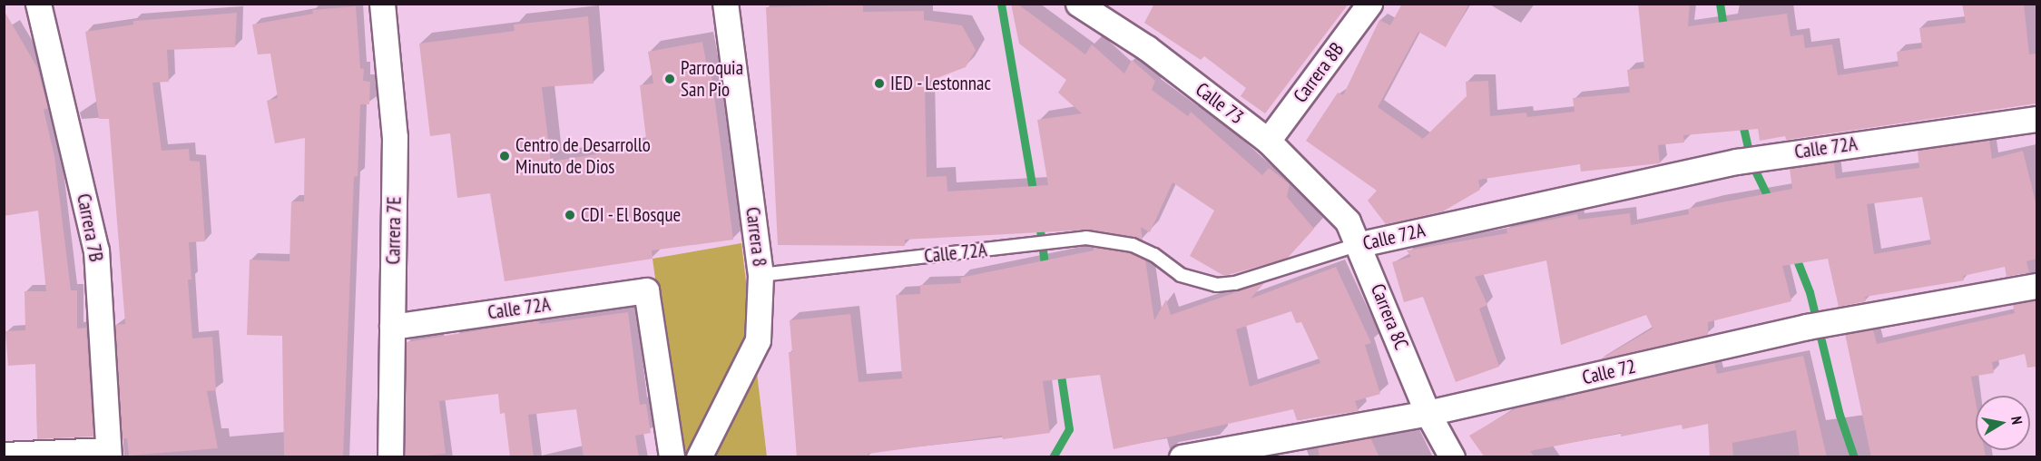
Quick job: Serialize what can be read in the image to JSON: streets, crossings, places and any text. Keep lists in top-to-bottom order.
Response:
{
  "streets": {
    "street": [
      "Carrera 8B",
      "Calle 73",
      "Calle 72A",
      "Carrera 7B",
      "Carrera 7E",
      "Carrera 8",
      "Carrera 8C",
      "Calle 72"
    ]
  },
  "crossings": [
    ["Carrera 8B", "Calle 73"],
    ["Calle 73", "Carrera 8C"],
    ["Calle 72A", "Carrera 7E"],
    ["Calle 72A", "Carrera 8"],
    ["Calle 72A", "Carrera 8C"],
    ["Carrera 8C", "Calle 72"]
  ],
  "places": [
    "Parroquia San Pio",
    "IED - Lestonnac",
    "Centro de Desarrollo Minuto de Dios",
    "CDI - El Bosque"
  ],
  "north": "right"
}
